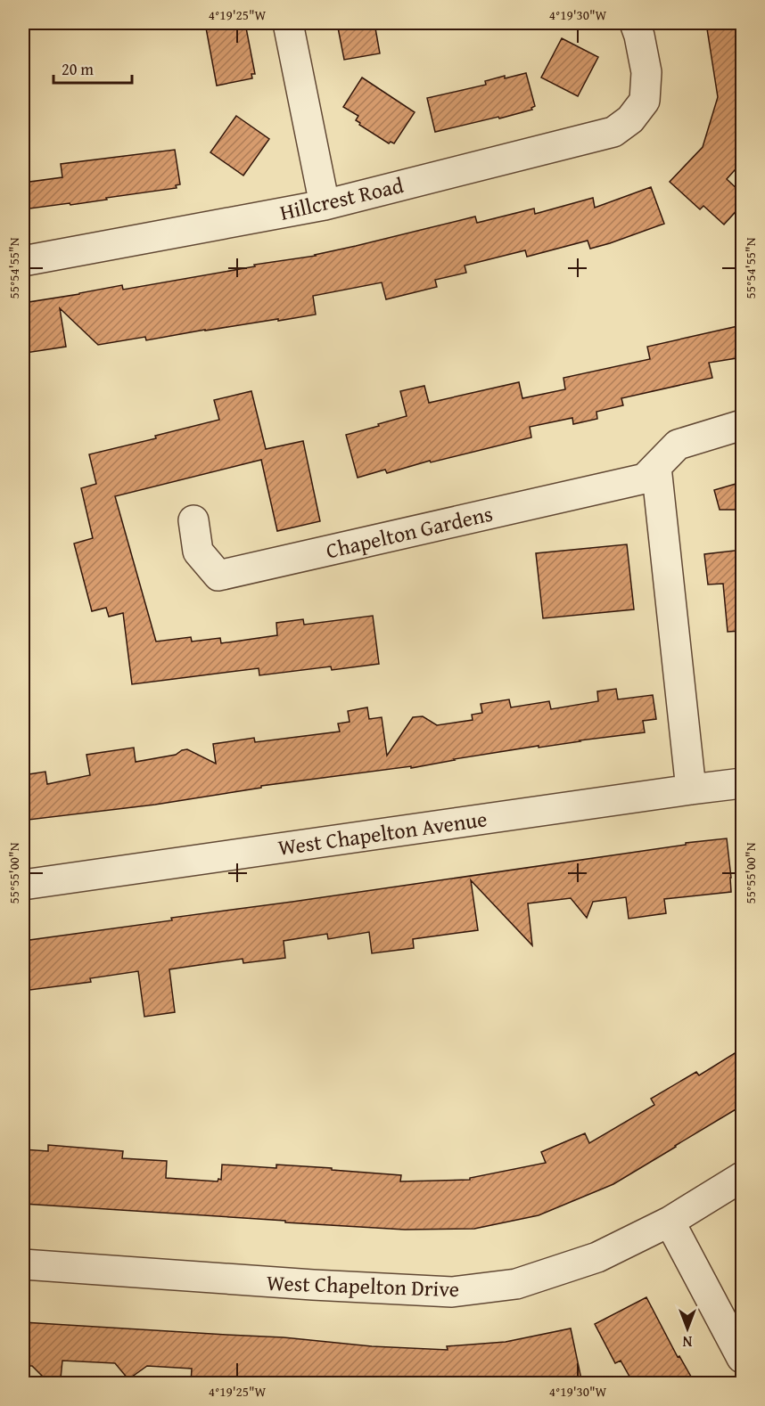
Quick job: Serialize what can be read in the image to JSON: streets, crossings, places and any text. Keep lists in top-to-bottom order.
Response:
{
  "streets": {
    "street": [
      "Hillcrest Road",
      "Chapelton Gardens",
      "West Chapelton Avenue",
      "West Chapelton Drive"
    ]
  },
  "scale_bar": "20 m",
  "north": "bottom",
  "coordinates": [
    "4°19'25\"W",
    "4°19'30\"W",
    "55°54'55\"N",
    "55°55'00\"N"
  ]
}
